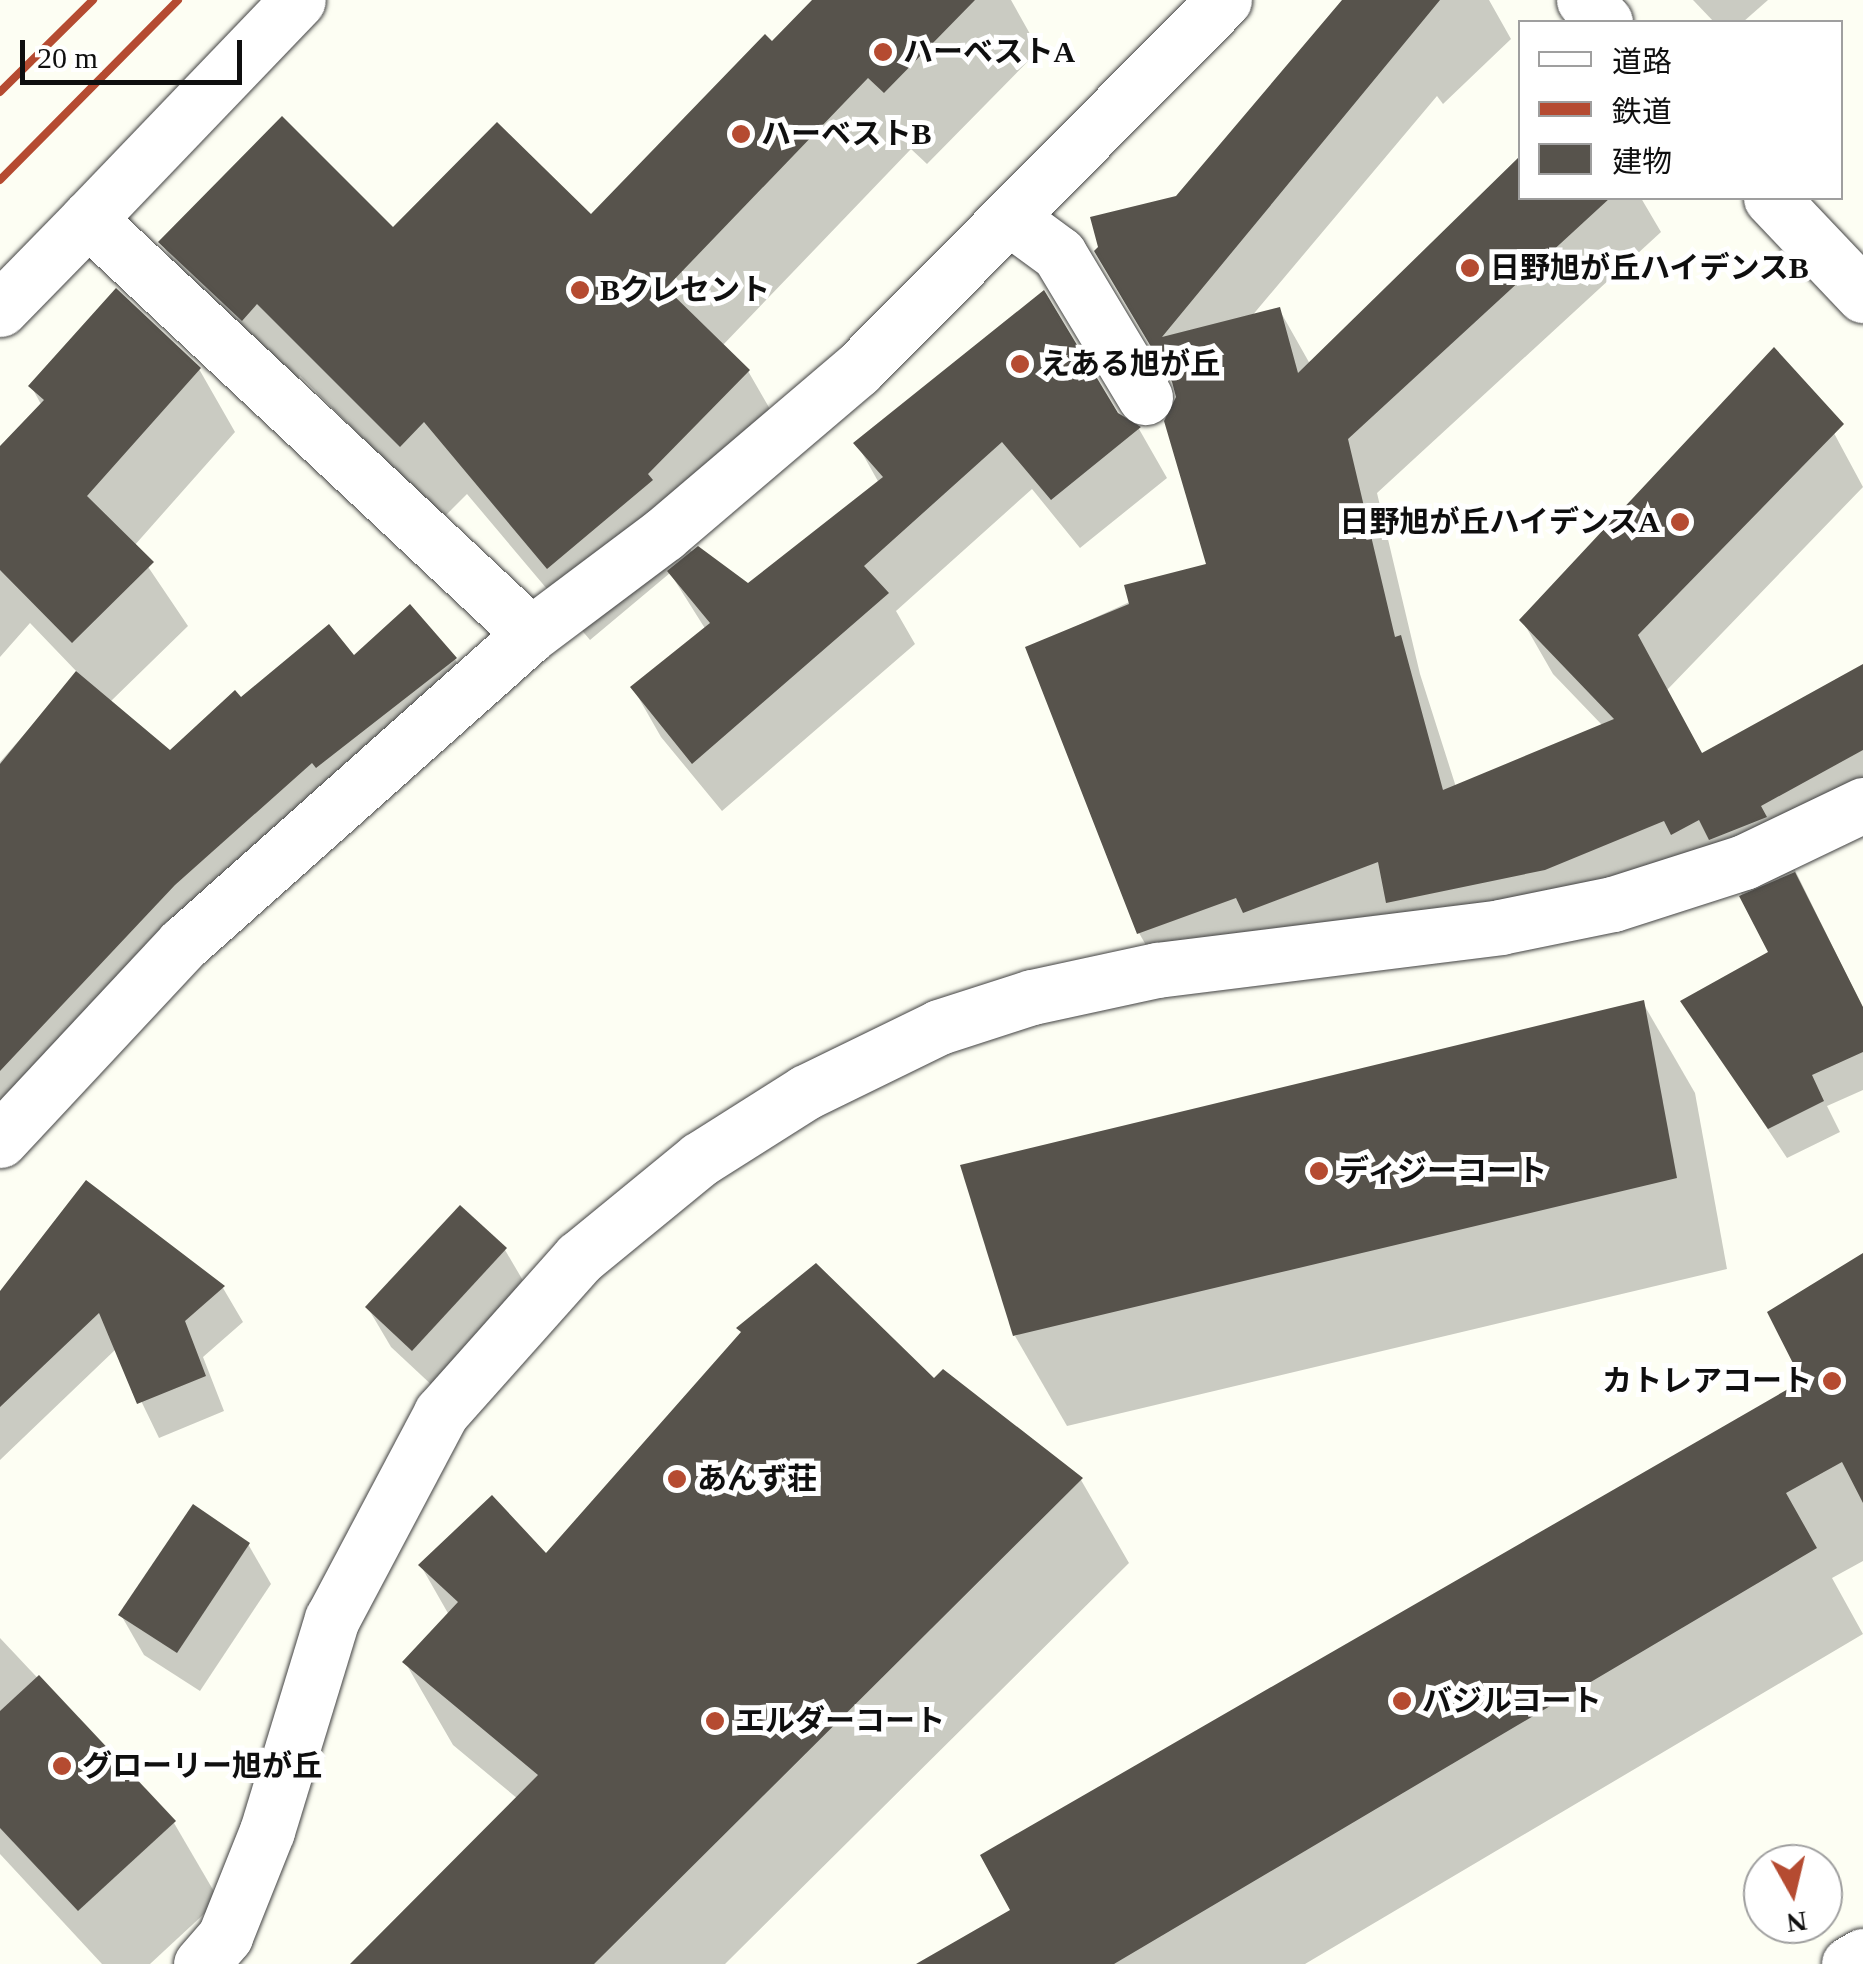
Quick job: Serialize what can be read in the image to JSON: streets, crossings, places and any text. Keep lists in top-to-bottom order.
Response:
{
  "places": [
    "ハーベストA",
    "ハーベストB",
    "日野旭が丘ハイデンスB",
    "Bクレセント",
    "えある旭が丘",
    "日野旭が丘ハイデンスA",
    "ディジーコート",
    "カトレアコート",
    "あんず荘",
    "バジルコート",
    "エルダーコート",
    "グローリー旭が丘"
  ],
  "legend": ["道路", "鉄道", "建物"],
  "scale_bar": "20 m",
  "north": "bottom"
}
